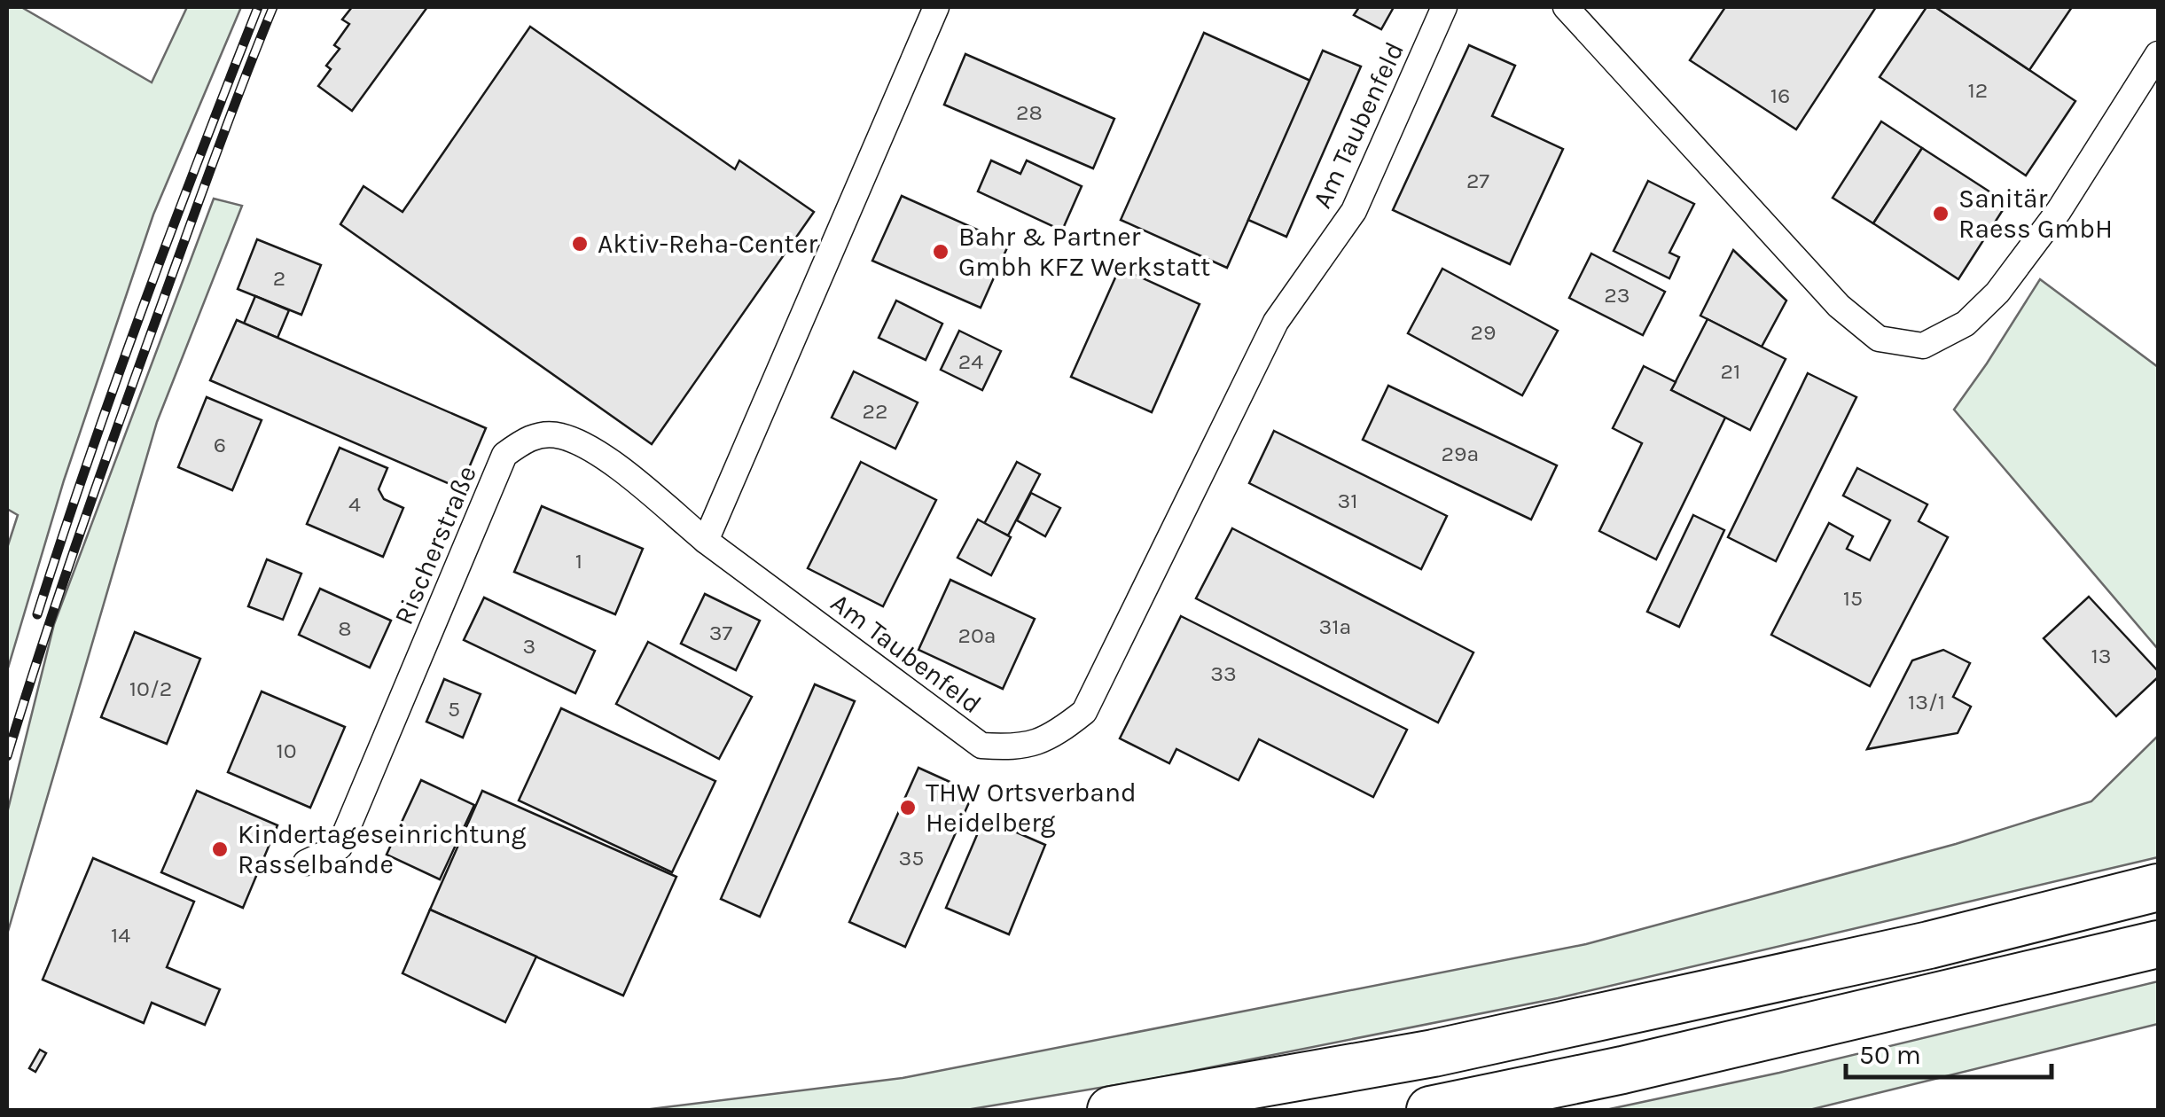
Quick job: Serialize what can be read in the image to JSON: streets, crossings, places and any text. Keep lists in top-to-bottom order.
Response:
{
  "streets": {
    "street": ["Am Taubenfeld", "Rischerstraße"]
  },
  "crossings": [
    ["Am Taubenfeld", "Rischerstraße"]
  ],
  "places": [
    "Sanitär Raess GmbH",
    "Aktiv-Reha-Center",
    "Bahr & Partner Gmbh KFZ Werkstatt",
    "THW Ortsverband Heidelberg",
    "Kindertageseinrichtung Rasselbande"
  ],
  "house_numbers": [
    "12",
    "16",
    "28",
    "27",
    "2",
    "23",
    "29",
    "24",
    "21",
    "22",
    "6",
    "29a",
    "31",
    "4",
    "1",
    "15",
    "31a",
    "8",
    "37",
    "20a",
    "3",
    "13",
    "33",
    "10/2",
    "13/1",
    "5",
    "10",
    "35",
    "14"
  ],
  "scale_bar": "50 m"
}
